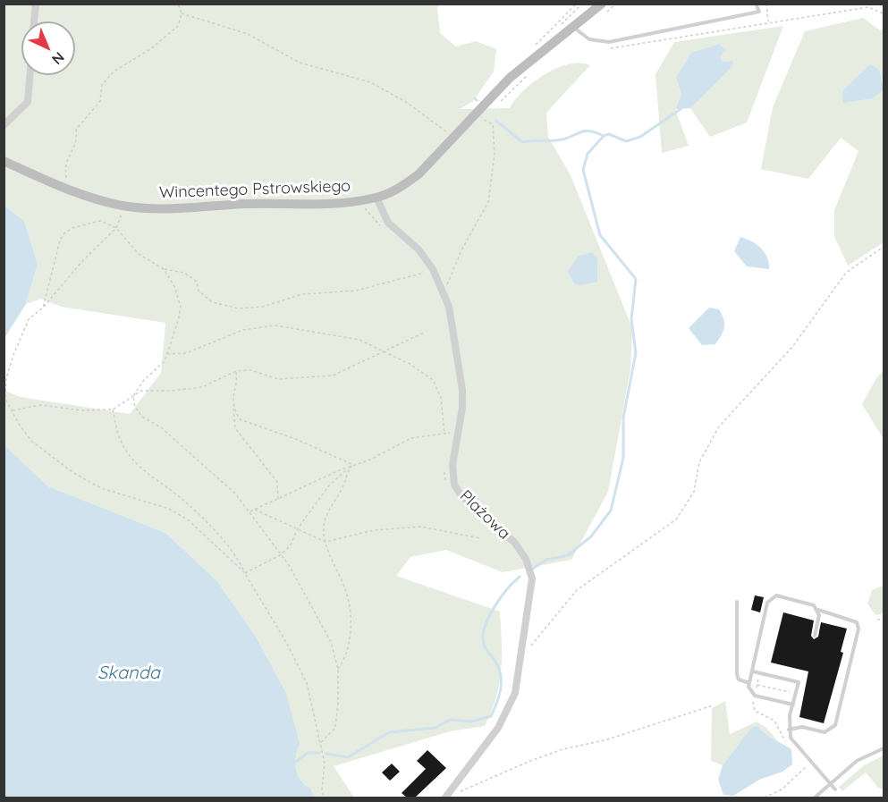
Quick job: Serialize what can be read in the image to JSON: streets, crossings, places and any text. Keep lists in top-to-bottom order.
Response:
{
  "streets": {
    "street": ["Wincentego Pstrowskiego", "Plażowa"]
  },
  "crossings": [
    ["Wincentego Pstrowskiego", "Plażowa"]
  ],
  "water": ["Skanda"],
  "north": "bottom right"
}
